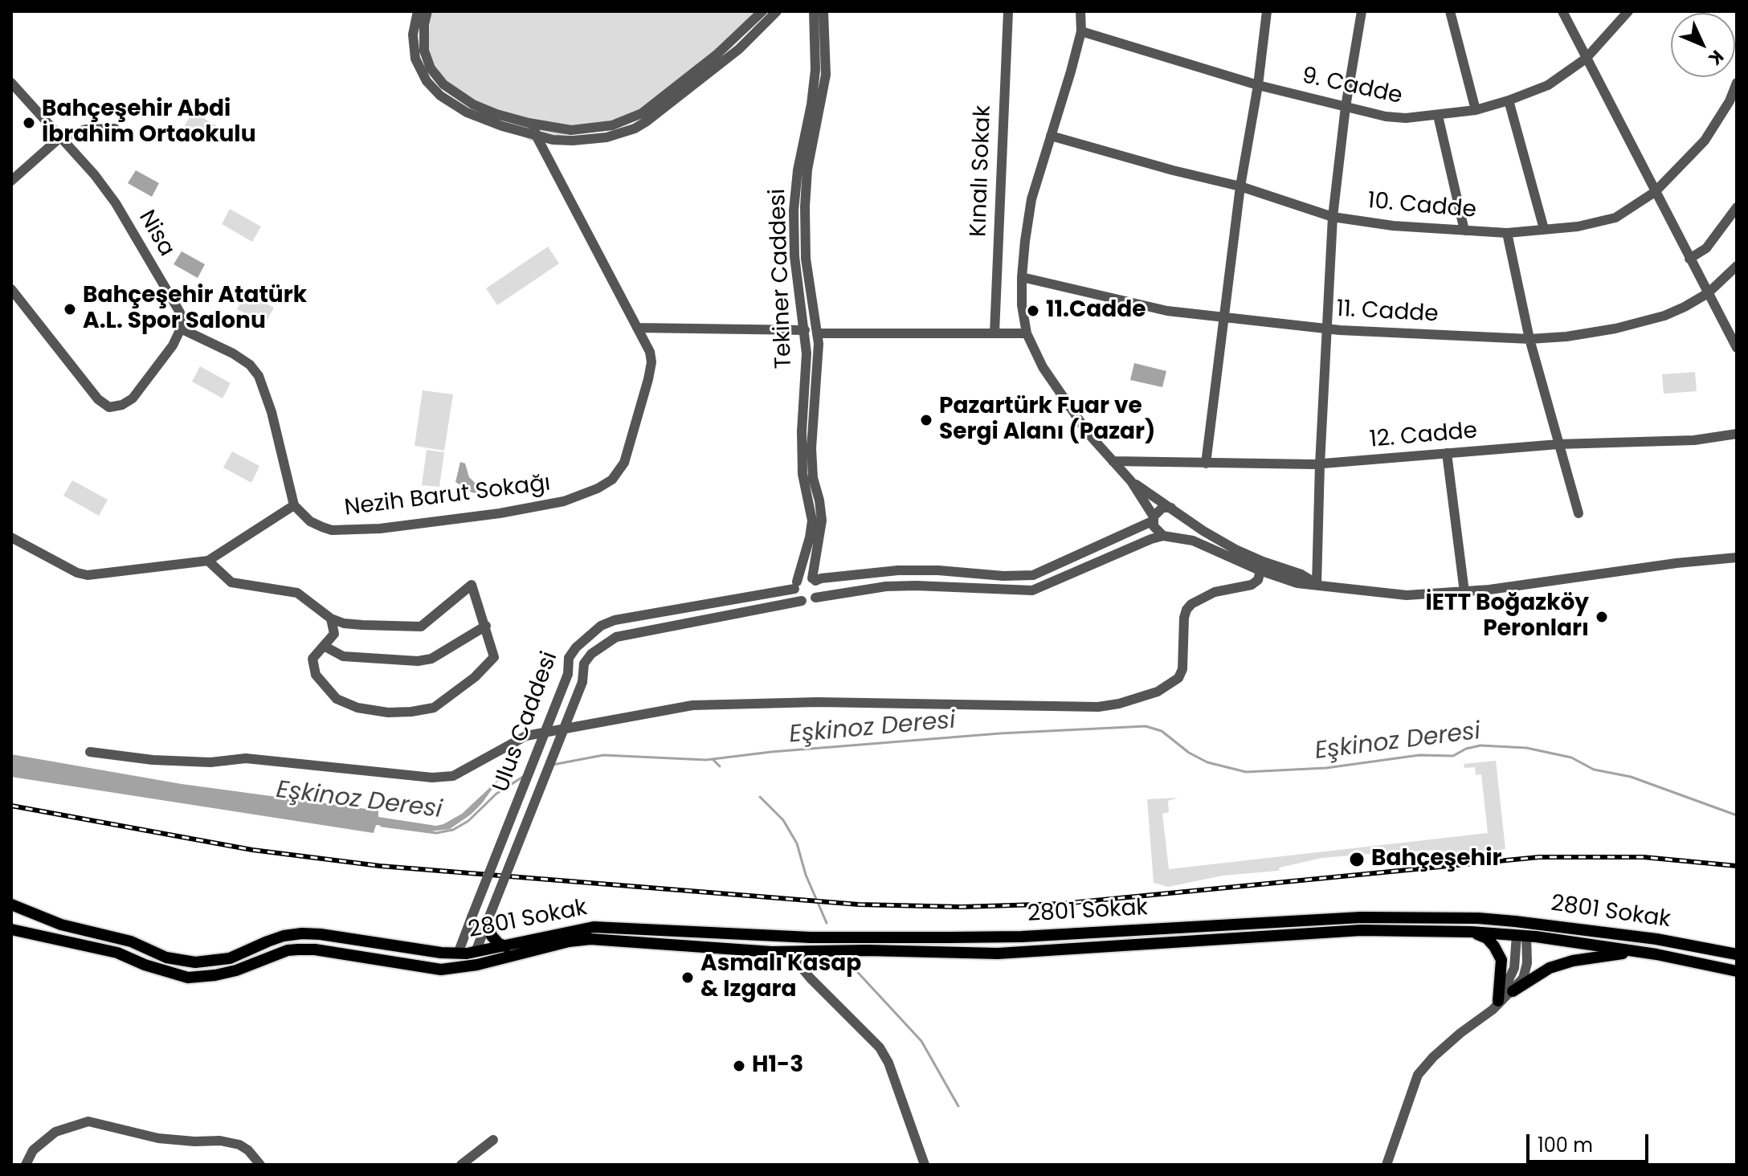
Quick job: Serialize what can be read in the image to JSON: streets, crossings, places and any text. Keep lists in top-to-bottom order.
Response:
{
  "streets": {
    "main road": ["2801 Sokak"],
    "street": [
      "9. Cadde",
      "Kınalı Sokak",
      "10. Cadde",
      "Nisa",
      "Tekiner Caddesi",
      "11. Cadde",
      "12. Cadde",
      "Nezih Barut Sokağı",
      "Ulus Caddesi"
    ]
  },
  "crossings": [
    ["Tekiner Caddesi", "Ulus Caddesi"],
    ["Ulus Caddesi", "2801 Sokak"]
  ],
  "water": ["Eşkinoz Deresi"],
  "places": [
    "Bahçeşehir Abdi İbrahim Ortaokulu",
    "Bahçeşehir Atatürk A.L. Spor Salonu",
    "11.Cadde",
    "Pazartürk Fuar ve Sergi Alanı (Pazar)",
    "İETT Boğazköy Peronları",
    "Bahçeşehir",
    "Asmalı Kasap & Izgara",
    "H1-3"
  ],
  "scale_bar": "100 m",
  "north": "bottom right"
}
